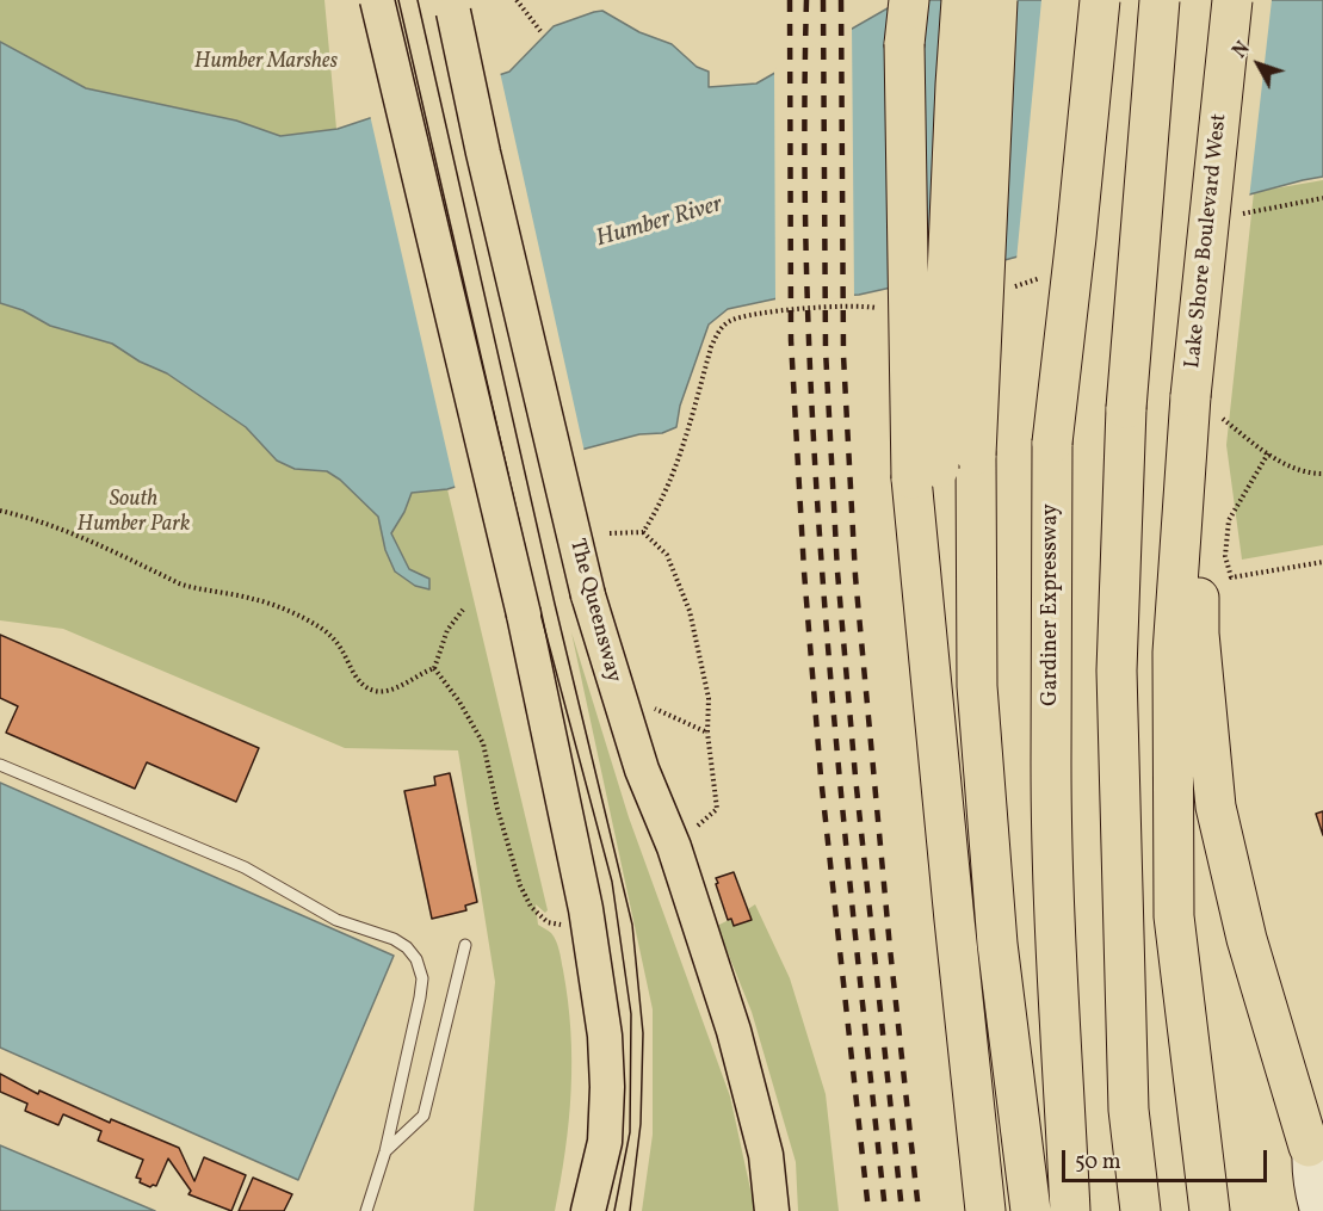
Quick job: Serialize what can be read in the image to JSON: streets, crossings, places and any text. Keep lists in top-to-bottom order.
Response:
{
  "streets": {
    "highway": ["Lake Shore Boulevard West", "Gardiner Expressway"],
    "main road": ["The Queensway"]
  },
  "water": ["Humber River"],
  "parks": ["Humber Marshes", "South Humber Park"],
  "scale_bar": "50 m",
  "north": "top left"
}
